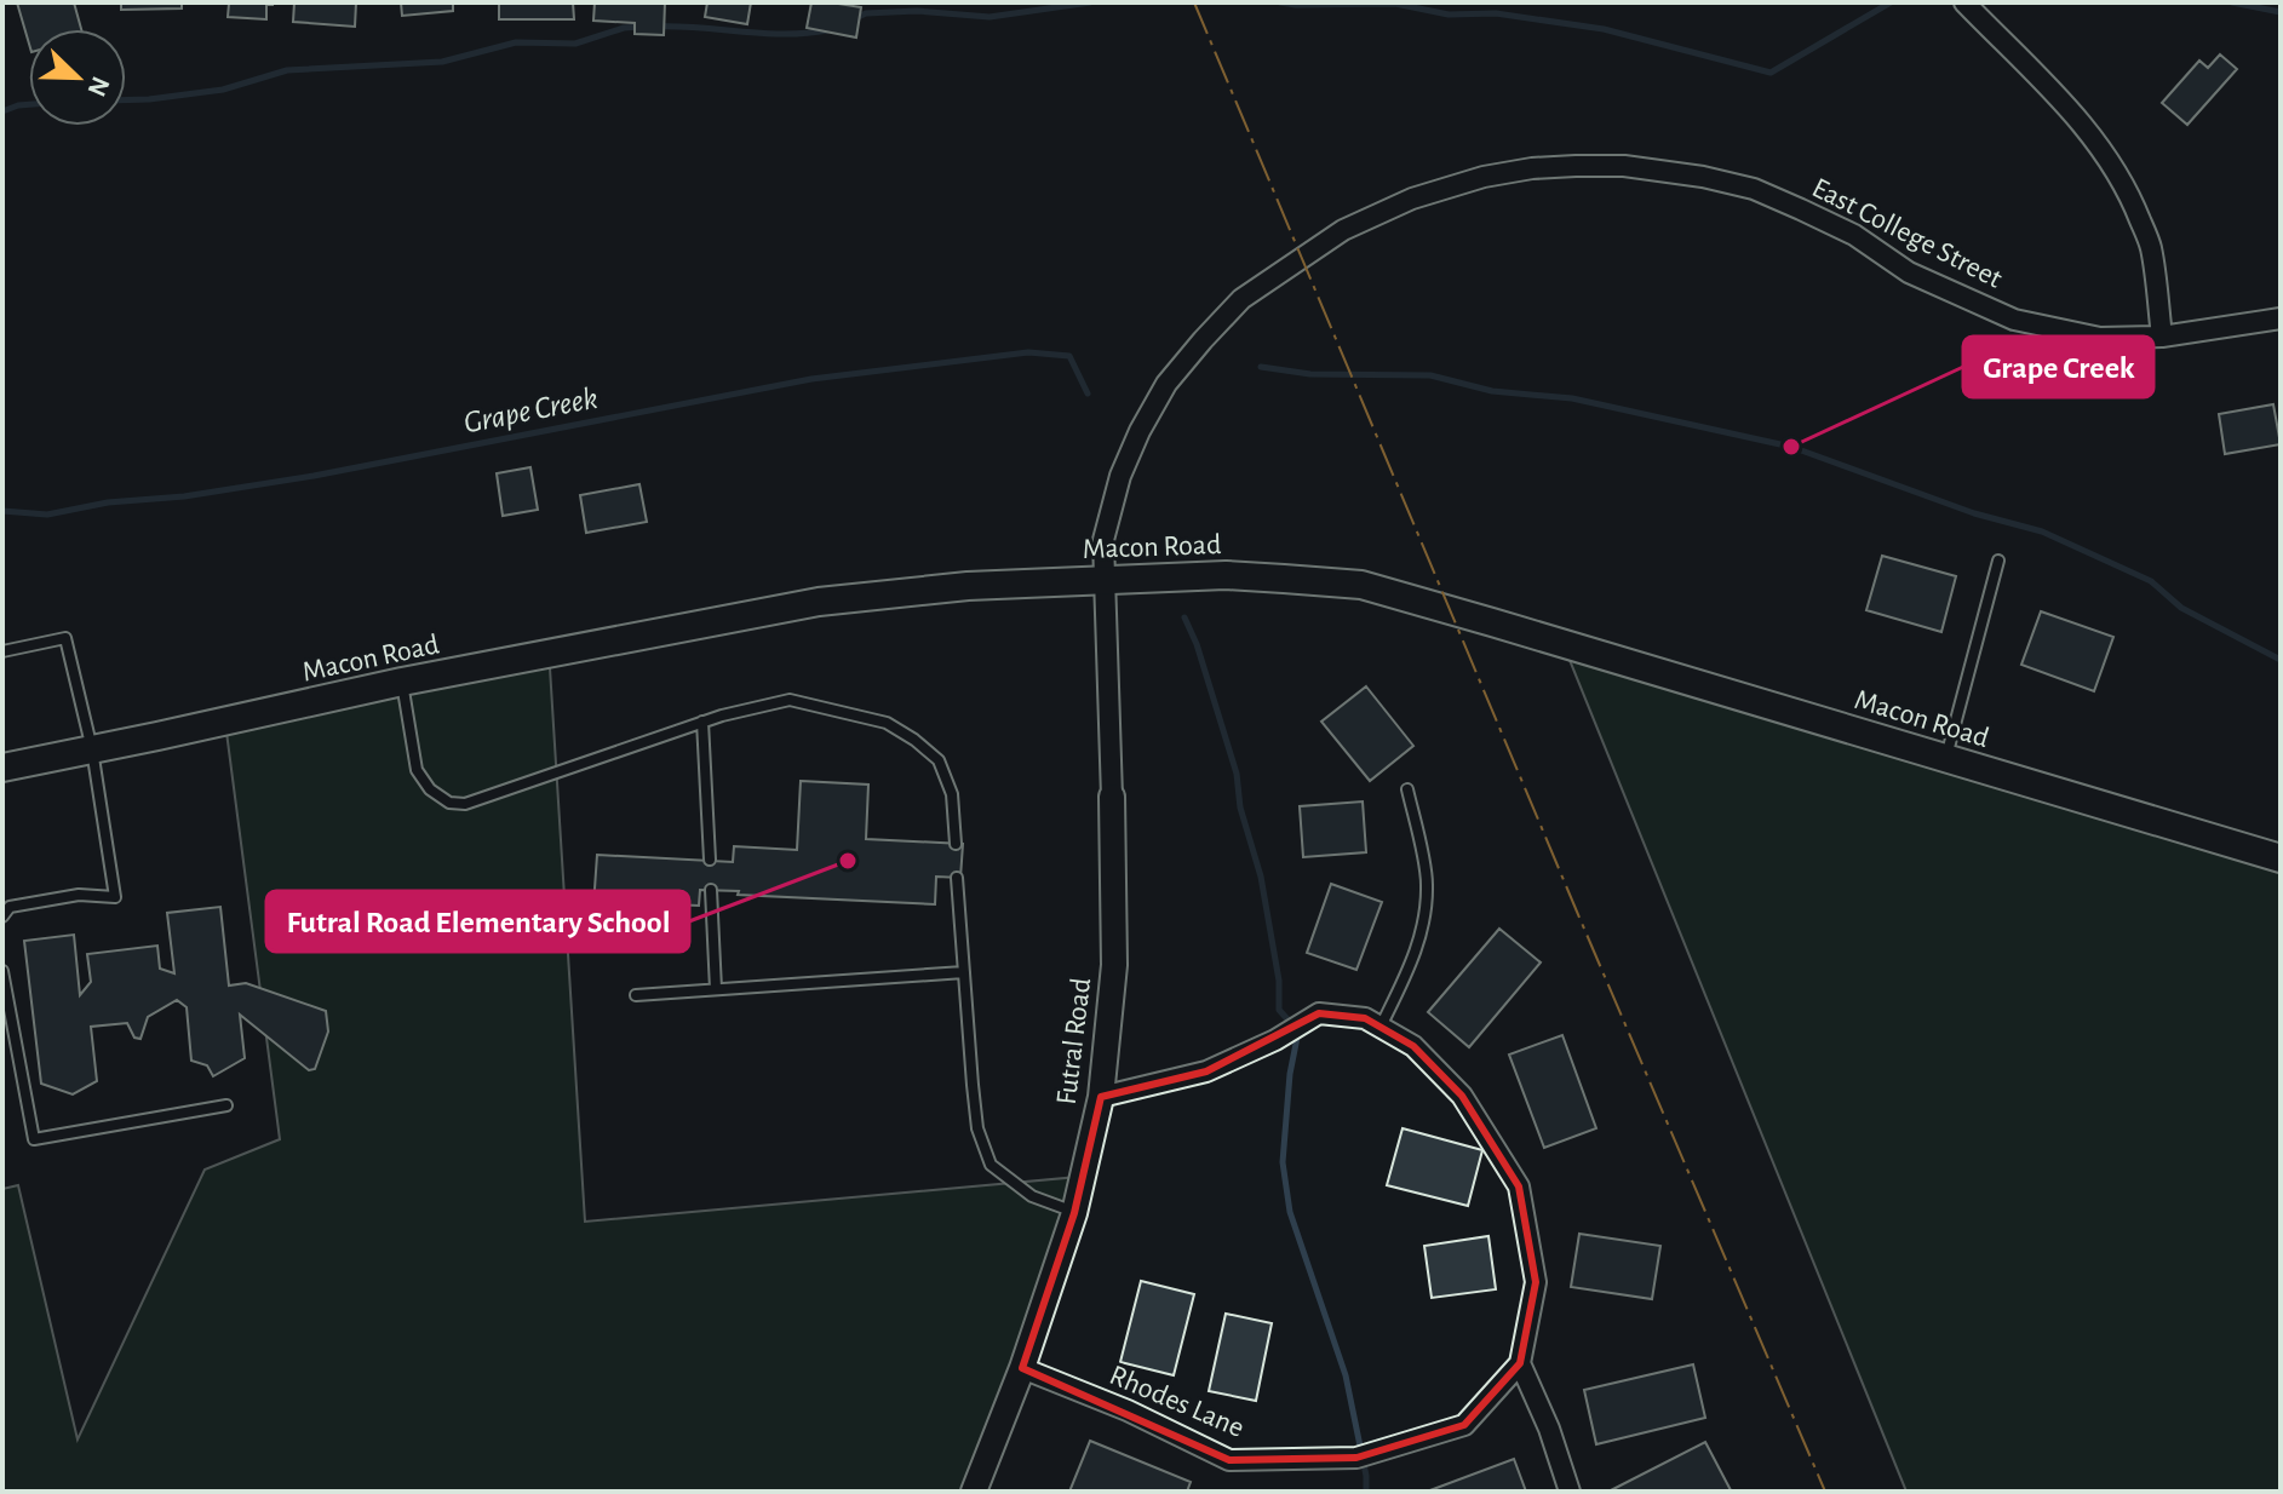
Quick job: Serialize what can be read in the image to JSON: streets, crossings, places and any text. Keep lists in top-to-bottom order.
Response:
{
  "streets": {
    "main road": ["Macon Road"],
    "street": ["East College Street", "Futral Road", "Rhodes Lane"]
  },
  "crossings": [
    ["East College Street", "Macon Road"],
    ["East College Street", "Futral Road"],
    ["Macon Road", "Futral Road"],
    ["Futral Road", "Rhodes Lane"]
  ],
  "water": ["Grape Creek"],
  "places": ["Grape Creek", "Futral Road Elementary School"],
  "north": "bottom right"
}
